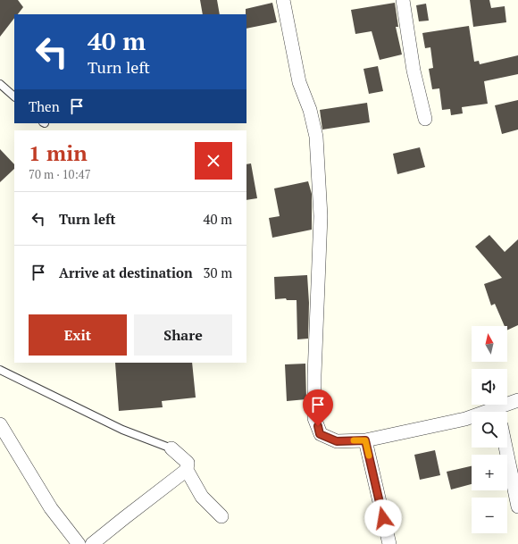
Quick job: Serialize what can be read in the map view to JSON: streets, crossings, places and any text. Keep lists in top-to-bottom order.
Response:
{
  "north": "top",
  "page": {
    "turn": ["40 m", "Turn left"],
    "then": "Then",
    "heading": ["1 min", "70 m · 10:47"],
    "list": [
      {
        "name": "Turn left",
        "value": "40 m"
      },
      {
        "name": "Arrive at destination",
        "value": "30 m"
      }
    ],
    "buttons": ["Exit", "Share"],
    "map_buttons": ["+", "−"]
  }
}
